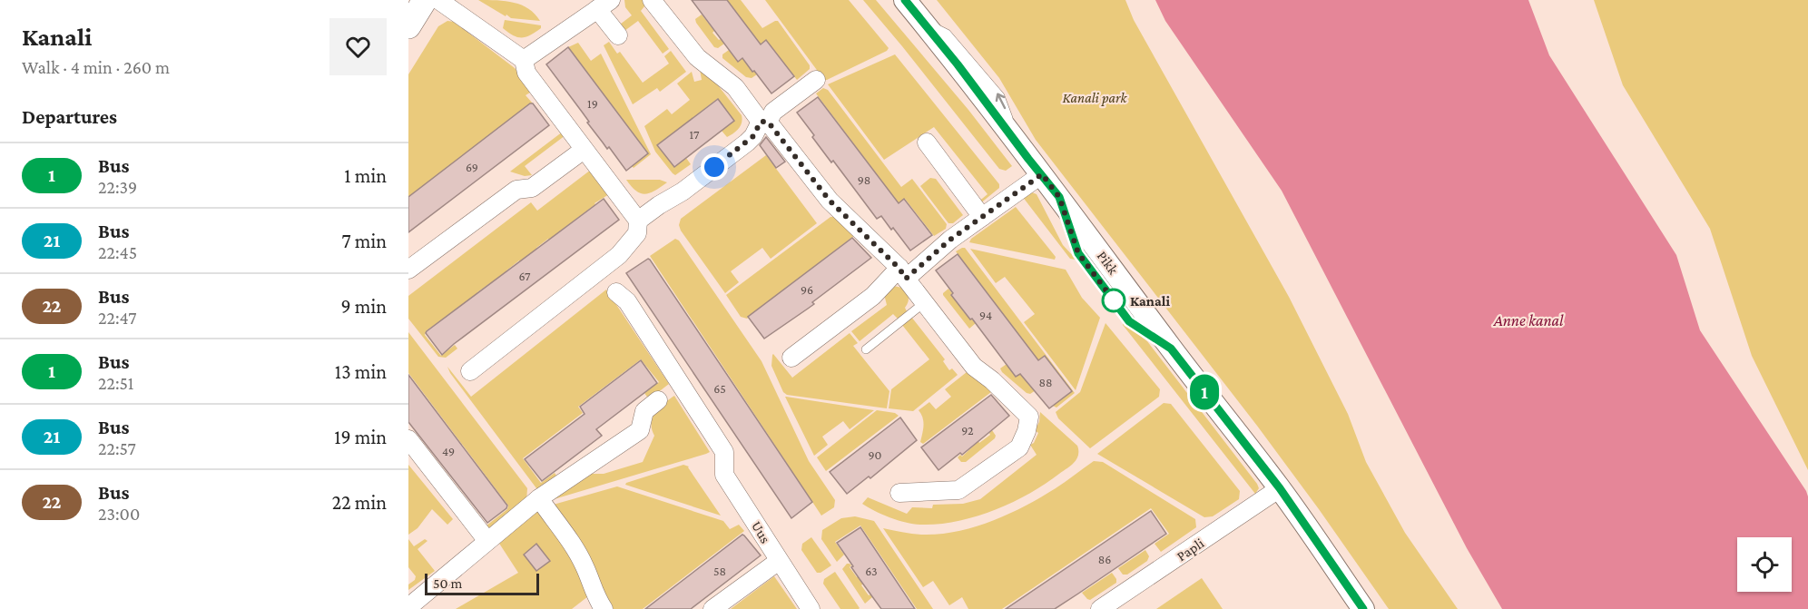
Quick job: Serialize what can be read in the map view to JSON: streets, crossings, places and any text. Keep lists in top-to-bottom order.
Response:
{
  "streets": {
    "street": ["Pikk", "Uus", "Papli"]
  },
  "crossings": [
    ["Pikk", "Papli"]
  ],
  "water": ["Anne kanal"],
  "parks": ["Kanali park"],
  "places": ["Kanali"],
  "lines": ["bus line 1"],
  "house_numbers": [
    "19",
    "17",
    "69",
    "98",
    "67",
    "96",
    "94",
    "88",
    "65",
    "92",
    "49",
    "90",
    "86",
    "58",
    "63"
  ],
  "scale_bar": "50 m",
  "page": {
    "heading": [
      ["Kanali", "Walk · 4 min · 260 m"],
      "Departures"
    ],
    "on_map": "1",
    "list": [
      {
        "mark": "1",
        "name": "Bus",
        "note": "22:39",
        "value": "1 min"
      },
      {
        "mark": "21",
        "name": "Bus",
        "note": "22:45",
        "value": "7 min"
      },
      {
        "mark": "22",
        "name": "Bus",
        "note": "22:47",
        "value": "9 min"
      },
      {
        "mark": "1",
        "name": "Bus",
        "note": "22:51",
        "value": "13 min"
      },
      {
        "mark": "21",
        "name": "Bus",
        "note": "22:57",
        "value": "19 min"
      },
      {
        "mark": "22",
        "name": "Bus",
        "note": "23:00",
        "value": "22 min"
      }
    ],
    "scale": "50 m"
  }
}
